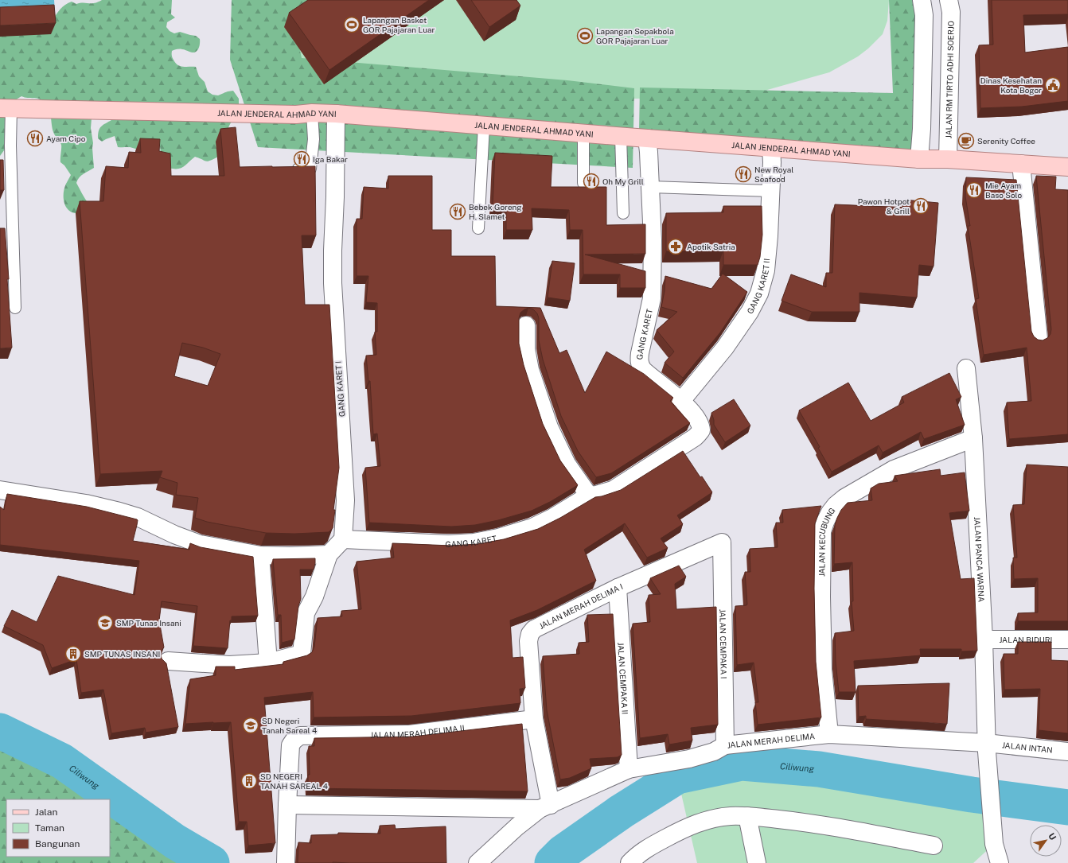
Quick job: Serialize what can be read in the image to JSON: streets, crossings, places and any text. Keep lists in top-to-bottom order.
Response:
{
  "streets": {
    "main road": ["JALAN JENDERAL AHMAD YANI"],
    "street": [
      "JALAN RM TIRTO ADHI SOERJO",
      "GANG KARET II",
      "GANG KARET",
      "GANG KARET I",
      "JALAN KECUBUNG",
      "JALAN PANCA WARNA",
      "JALAN MERAH DELIMA I",
      "JALAN BIDURI",
      "JALAN CEMPAKA I",
      "JALAN CEMPAKA II",
      "JALAN MERAH DELIMA II",
      "JALAN MERAH DELIMA",
      "JALAN INTAN"
    ]
  },
  "crossings": [
    ["JALAN RM TIRTO ADHI SOERJO", "JALAN JENDERAL AHMAD YANI"],
    ["JALAN JENDERAL AHMAD YANI", "GANG KARET II"],
    ["JALAN JENDERAL AHMAD YANI", "GANG KARET"],
    ["JALAN JENDERAL AHMAD YANI", "GANG KARET I"],
    ["GANG KARET II", "GANG KARET"],
    ["GANG KARET", "GANG KARET I"],
    ["JALAN KECUBUNG", "JALAN PANCA WARNA"],
    ["JALAN KECUBUNG", "JALAN MERAH DELIMA"],
    ["JALAN PANCA WARNA", "JALAN BIDURI"],
    ["JALAN PANCA WARNA", "JALAN MERAH DELIMA"],
    ["JALAN PANCA WARNA", "JALAN INTAN"],
    ["JALAN MERAH DELIMA I", "JALAN CEMPAKA I"],
    ["JALAN MERAH DELIMA I", "JALAN CEMPAKA II"],
    ["JALAN MERAH DELIMA I", "JALAN MERAH DELIMA II"],
    ["JALAN MERAH DELIMA I", "JALAN MERAH DELIMA"],
    ["JALAN CEMPAKA I", "JALAN MERAH DELIMA"],
    ["JALAN CEMPAKA II", "JALAN MERAH DELIMA"],
    ["JALAN MERAH DELIMA", "JALAN INTAN"]
  ],
  "water": ["Ciliwung"],
  "places": {
    "sports": ["Lapangan Basket GOR Pajajaran Luar", "Lapangan Sepakbola GOR Pajajaran Luar"],
    "public building": ["Dinas Kesehatan Kota Bogor"],
    "restaurant": [
      "Ayam Cipo",
      "Iga Bakar",
      "New Royal Seafood",
      "Oh My Grill",
      "Mie Ayam Baso Solo",
      "Pawon Hotpot & Grill",
      "Bebek Goreng H. Slamet"
    ],
    "cafe": ["Serenity Coffee"],
    "pharmacy": ["Apotik Satria"],
    "school or university": ["SMP Tunas Insani", "SD Negeri Tanah Sareal 4"],
    "building": ["SMP TUNAS INSANI", "SD NEGERI TANAH SAREAL 4"]
  },
  "legend": ["Jalan", "Taman", "Bangunan"],
  "north": "top right"
}
